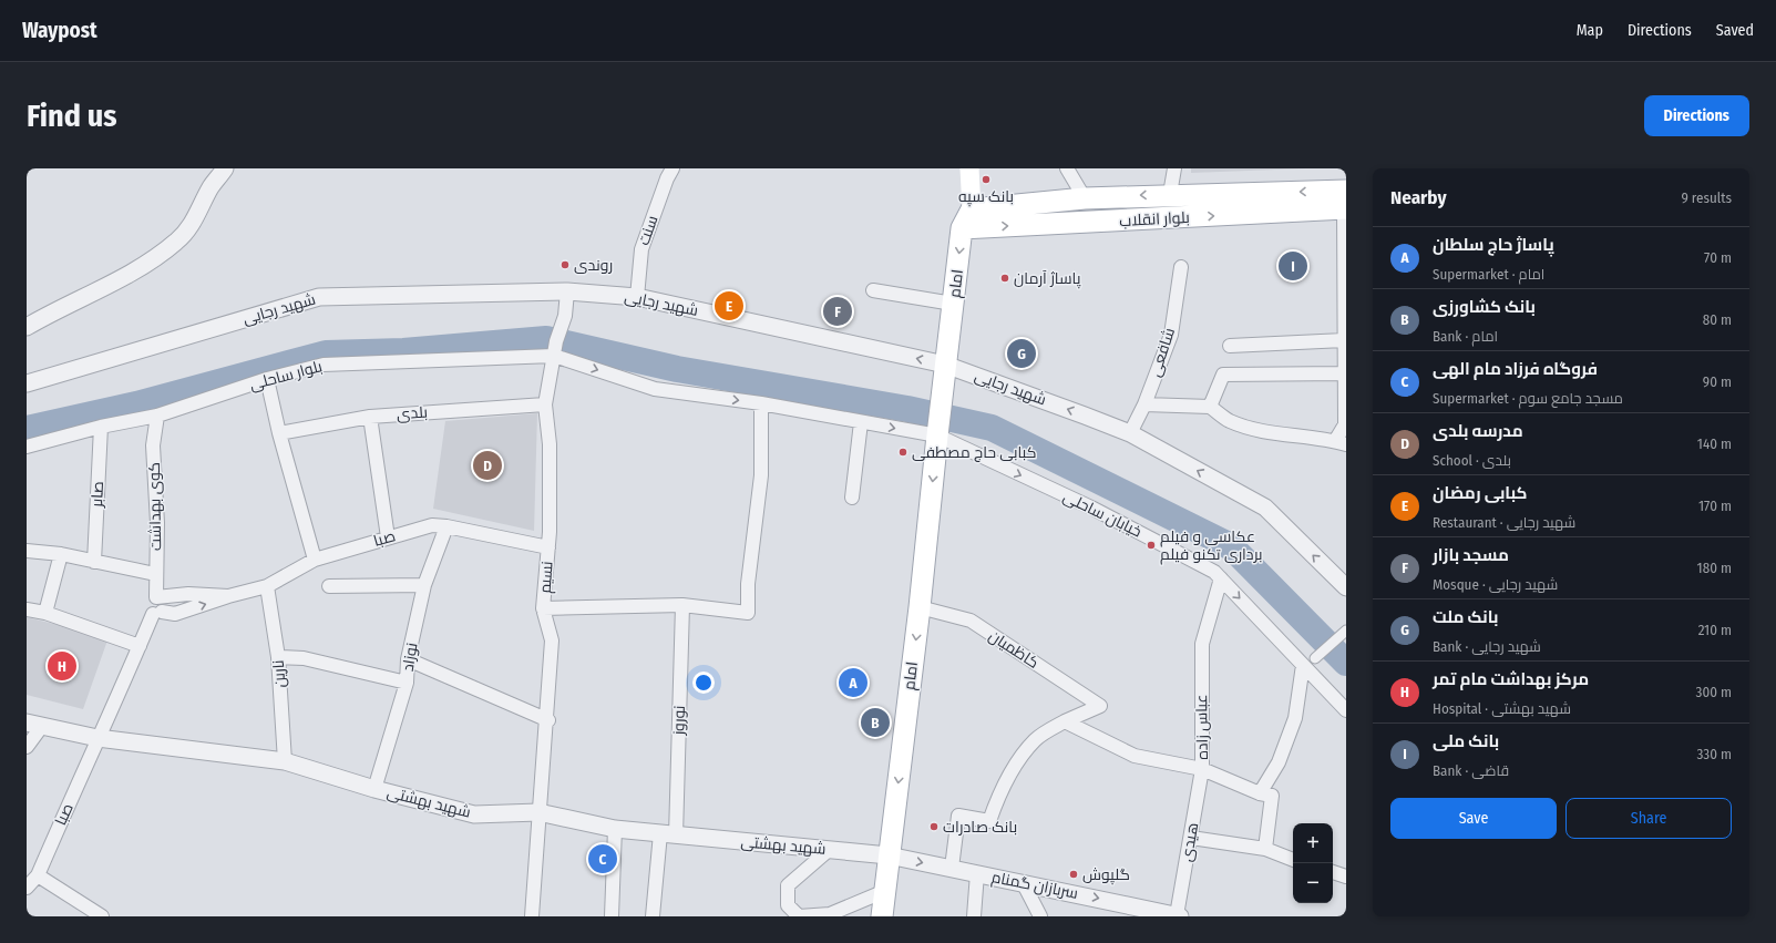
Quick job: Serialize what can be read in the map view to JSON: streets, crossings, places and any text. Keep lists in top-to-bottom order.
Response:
{
  "streets": {
    "main road": ["بلوار انقلاب", "امام"],
    "street": [
      "سنت",
      "شهید رجایی",
      "شافعی",
      "بلوار ساحلی",
      "بلدی",
      "صابر",
      "کوی بهداشت",
      "خیابان ساحلی",
      "صبا",
      "نسیم",
      "کاظمیان",
      "نوزاد",
      "نارین",
      "نوروز",
      "عباس زاده",
      "شهید بهشتی",
      "هیدی",
      "سربازان گمنام"
    ]
  },
  "crossings": [
    ["بلوار انقلاب", "امام"],
    ["سنت", "شهید رجایی"],
    ["امام", "شهید رجایی"],
    ["امام", "خیابان ساحلی"],
    ["امام", "کاظمیان"],
    ["امام", "شهید بهشتی"],
    ["امام", "سربازان گمنام"],
    ["شهید رجایی", "شافعی"],
    ["شهید رجایی", "نسیم"],
    ["بلوار ساحلی", "صابر"],
    ["بلوار ساحلی", "کوی بهداشت"],
    ["بلوار ساحلی", "خیابان ساحلی"],
    ["بلوار ساحلی", "نسیم"],
    ["بلدی", "نسیم"],
    ["کوی بهداشت", "صبا"],
    ["خیابان ساحلی", "نسیم"],
    ["خیابان ساحلی", "عباس زاده"],
    ["صبا", "نسیم"],
    ["صبا", "نوزاد"],
    ["صبا", "نارین"],
    ["صبا", "شهید بهشتی"],
    ["نسیم", "شهید بهشتی"],
    ["نوزاد", "شهید بهشتی"],
    ["نارین", "شهید بهشتی"],
    ["نوروز", "شهید بهشتی"],
    ["عباس زاده", "هیدی"],
    ["شهید بهشتی", "سربازان گمنام"],
    ["هیدی", "سربازان گمنام"]
  ],
  "one_way": ["امام", "خیابان ساحلی"],
  "places": [
    "بانک سپه",
    "روندی",
    "پاساژ آرمان",
    "کبابی حاج مصطفی",
    "عکاسی و فیلم برداری تکنو فیلم",
    "بانک صادرات",
    "گلپوش"
  ],
  "page": {
    "header": "Waypost",
    "nav": ["Map", "Directions", "Saved"],
    "buttons": [
      "Directions",
      ["Save", "Share"]
    ],
    "title": "Find us",
    "heading": ["Nearby", "9 results"],
    "list": [
      {
        "mark": "A",
        "name": "پاساژ حاج سلطان",
        "note": "Supermarket · امام",
        "value": "70 m"
      },
      {
        "mark": "B",
        "name": "بانک کشاورزی",
        "note": "Bank · امام",
        "value": "80 m"
      },
      {
        "mark": "C",
        "name": "فروگاه فرزاد مام الهی",
        "note": "Supermarket · مسجد جامع سوم",
        "value": "90 m"
      },
      {
        "mark": "D",
        "name": "مدرسه بلدی",
        "note": "School · بلدی",
        "value": "140 m"
      },
      {
        "mark": "E",
        "name": "کبابی رمضان",
        "note": "Restaurant · شهید رجایی",
        "value": "170 m"
      },
      {
        "mark": "F",
        "name": "مسجد بازار",
        "note": "Mosque · شهید رجایی",
        "value": "180 m"
      },
      {
        "mark": "G",
        "name": "بانک ملت",
        "note": "Bank · شهید رجایی",
        "value": "210 m"
      },
      {
        "mark": "H",
        "name": "مرکز بهداشت مام تمر",
        "note": "Hospital · شهید بهشتی",
        "value": "300 m"
      },
      {
        "mark": "I",
        "name": "بانک ملی",
        "note": "Bank · قاضی",
        "value": "330 m"
      }
    ],
    "pins": [
      "I",
      "E",
      "F",
      "G",
      "D",
      "H",
      "A",
      "B",
      "C"
    ],
    "map_buttons": ["+", "−"]
  }
}
